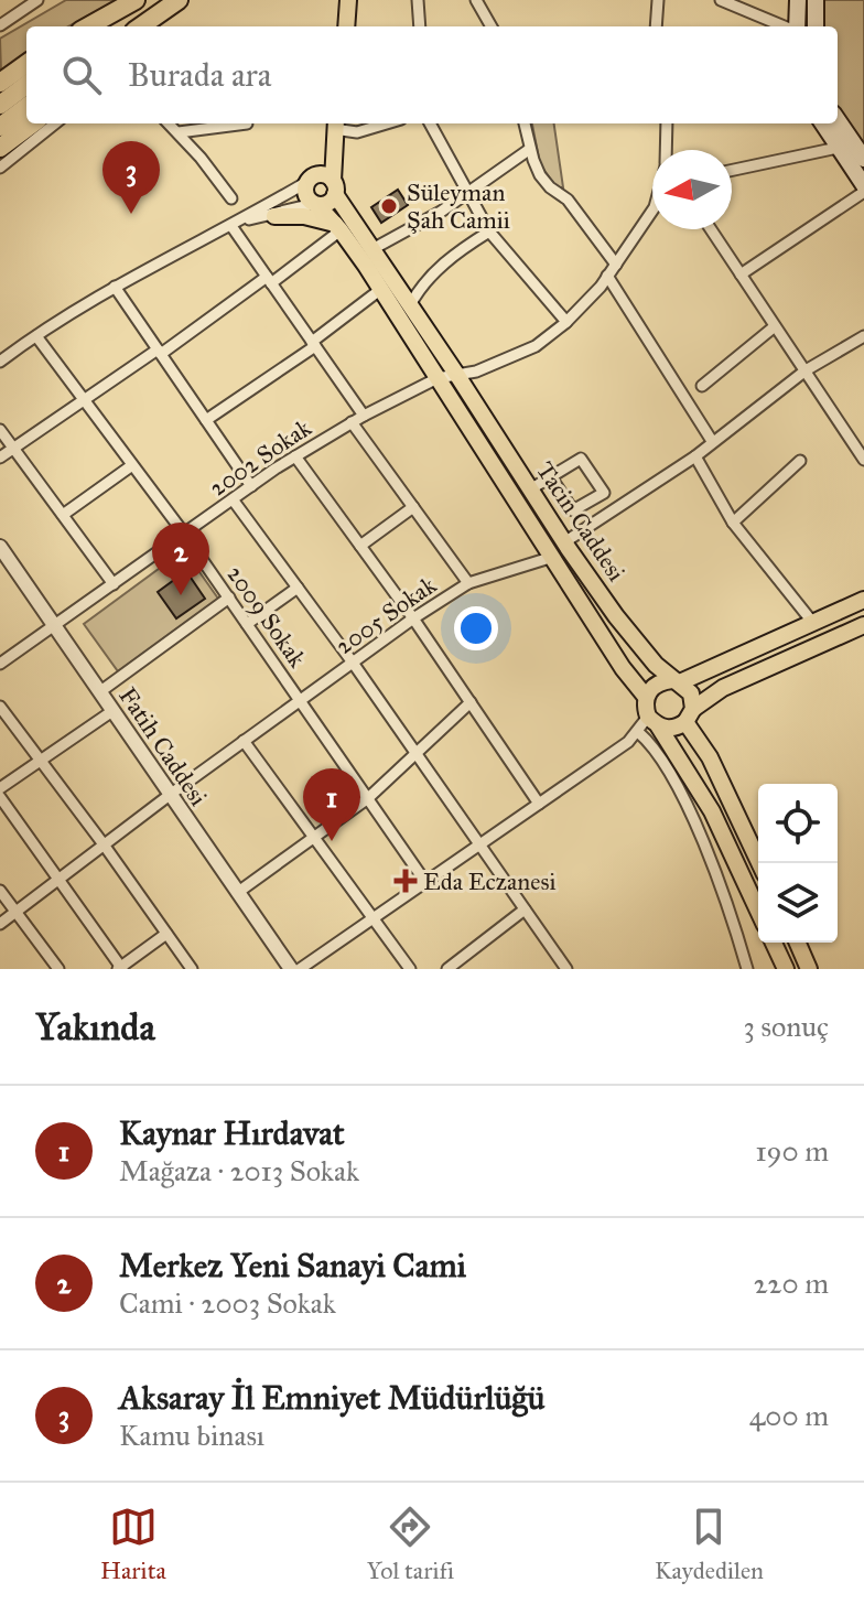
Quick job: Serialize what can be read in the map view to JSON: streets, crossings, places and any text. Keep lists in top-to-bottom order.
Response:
{
  "streets": {
    "main road": ["Tacin Caddesi"],
    "street": [
      "2002 Sokak",
      "2005 Sokak",
      "2009 Sokak",
      "Fatih Caddesi"
    ]
  },
  "crossings": [
    ["2002 Sokak", "Tacin Caddesi"],
    ["2002 Sokak", "2009 Sokak"],
    ["2002 Sokak", "Fatih Caddesi"],
    ["Tacin Caddesi", "2005 Sokak"],
    ["2005 Sokak", "2009 Sokak"],
    ["2005 Sokak", "Fatih Caddesi"]
  ],
  "places": {
    "other": ["Süleyman Şah Camii"],
    "health": ["Eda Eczanesi"]
  },
  "north": "left",
  "page": {
    "search": "Burada ara",
    "pins": ["3", "2", "1"],
    "heading": ["Yakında", "3 sonuç"],
    "list": [
      {
        "mark": "1",
        "name": "Kaynar Hırdavat",
        "note": "Mağaza · 2013 Sokak",
        "value": "190 m"
      },
      {
        "mark": "2",
        "name": "Merkez Yeni Sanayi Cami",
        "note": "Cami · 2003 Sokak",
        "value": "220 m"
      },
      {
        "mark": "3",
        "name": "Aksaray İl Emniyet Müdürlüğü",
        "note": "Kamu binası",
        "value": "400 m"
      }
    ],
    "nav": ["Harita", "Yol tarifi", "Kaydedilen"]
  }
}
